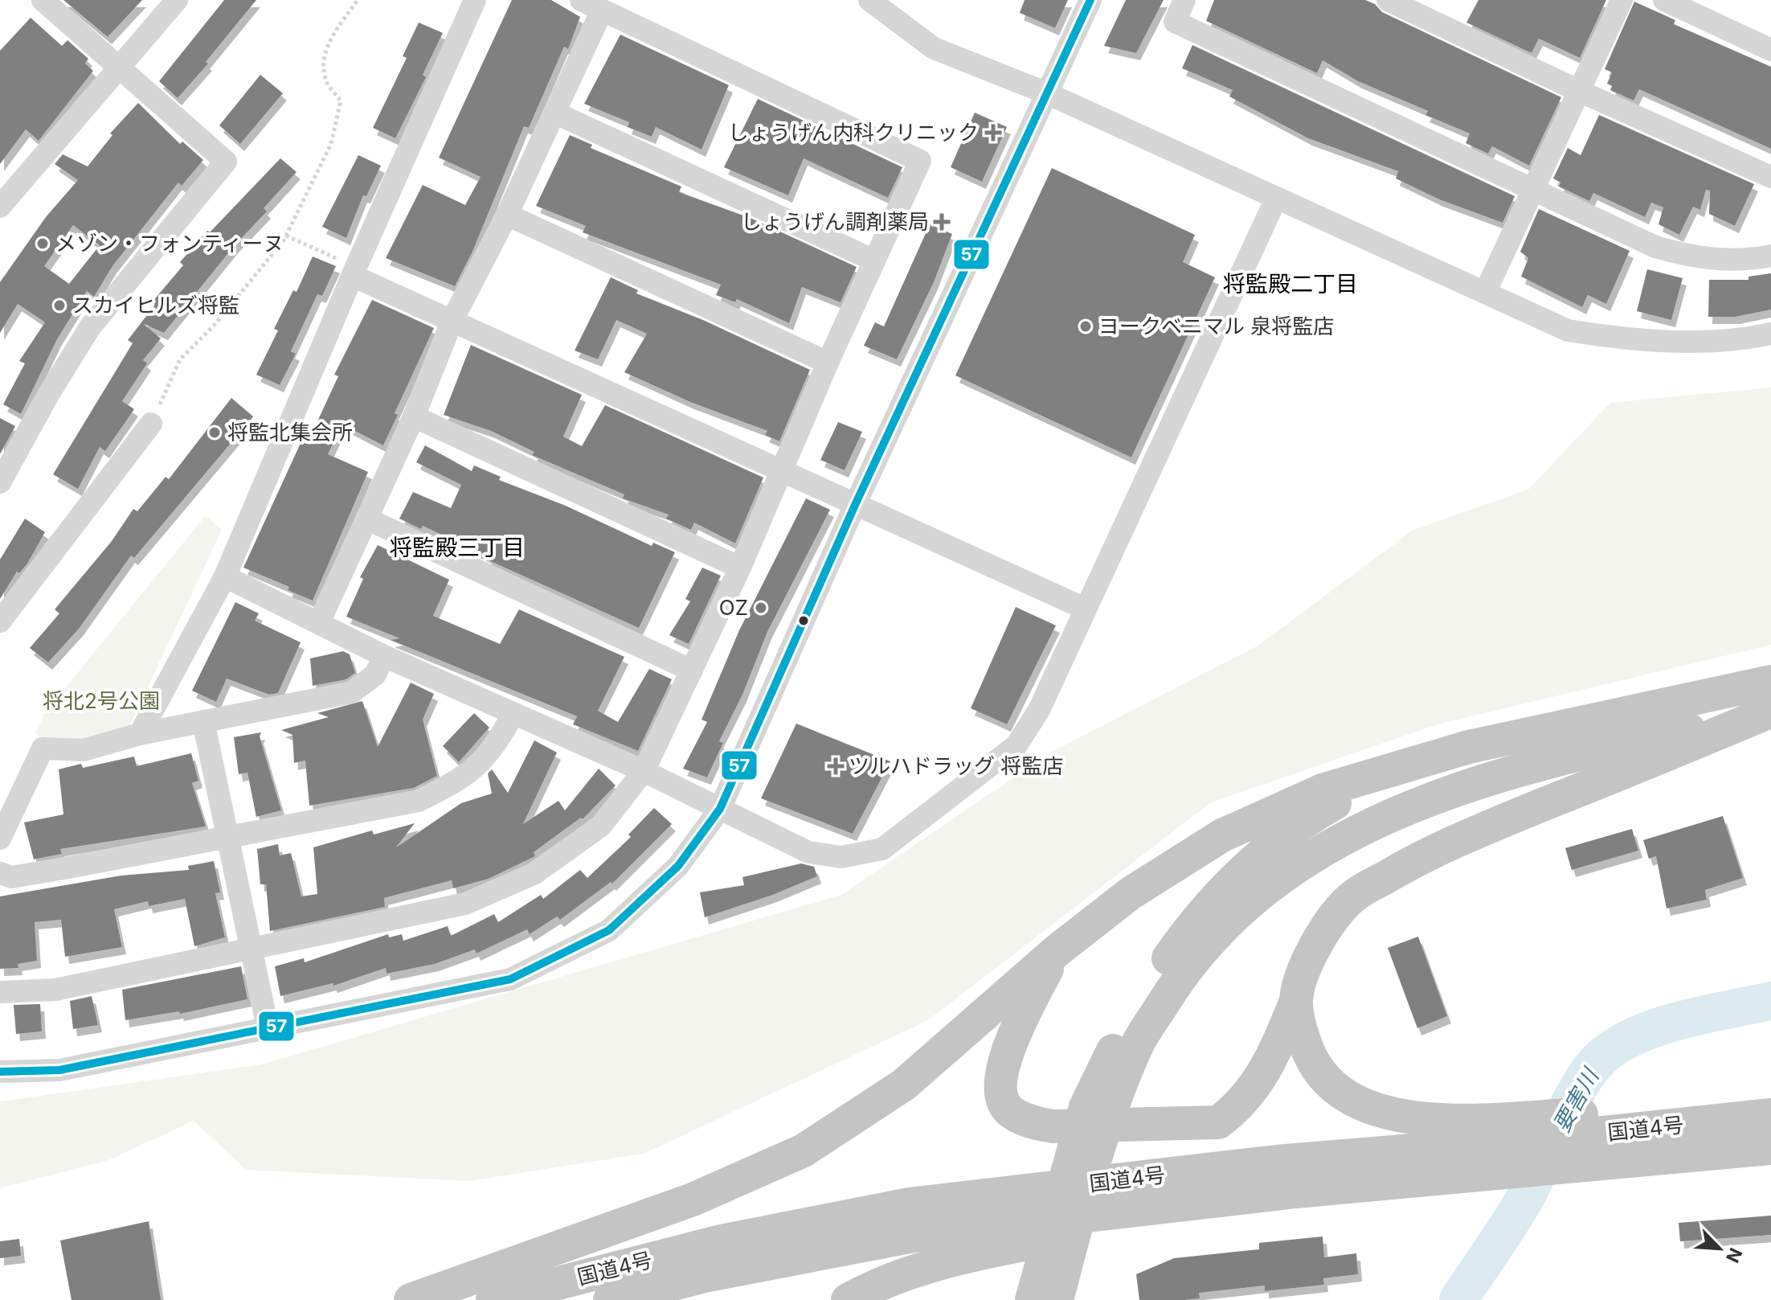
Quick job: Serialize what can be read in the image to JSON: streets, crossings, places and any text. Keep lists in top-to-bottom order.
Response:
{
  "streets": {
    "highway": ["国道4号"]
  },
  "districts": ["将監殿二丁目", "将監殿三丁目"],
  "water": ["要害川"],
  "parks": ["将北2号公園"],
  "places": {
    "health": ["しょうげん内科クリニック", "しょうげん調剤薬局", "ツルハドラッグ 将監店"],
    "other": [
      "メゾン・フォンティーヌ",
      "スカイヒルズ将監",
      "ヨークベニマル 泉将監店",
      "将監北集会所",
      "OZ"
    ]
  },
  "lines": ["transit line 57"],
  "north": "bottom right"
}
